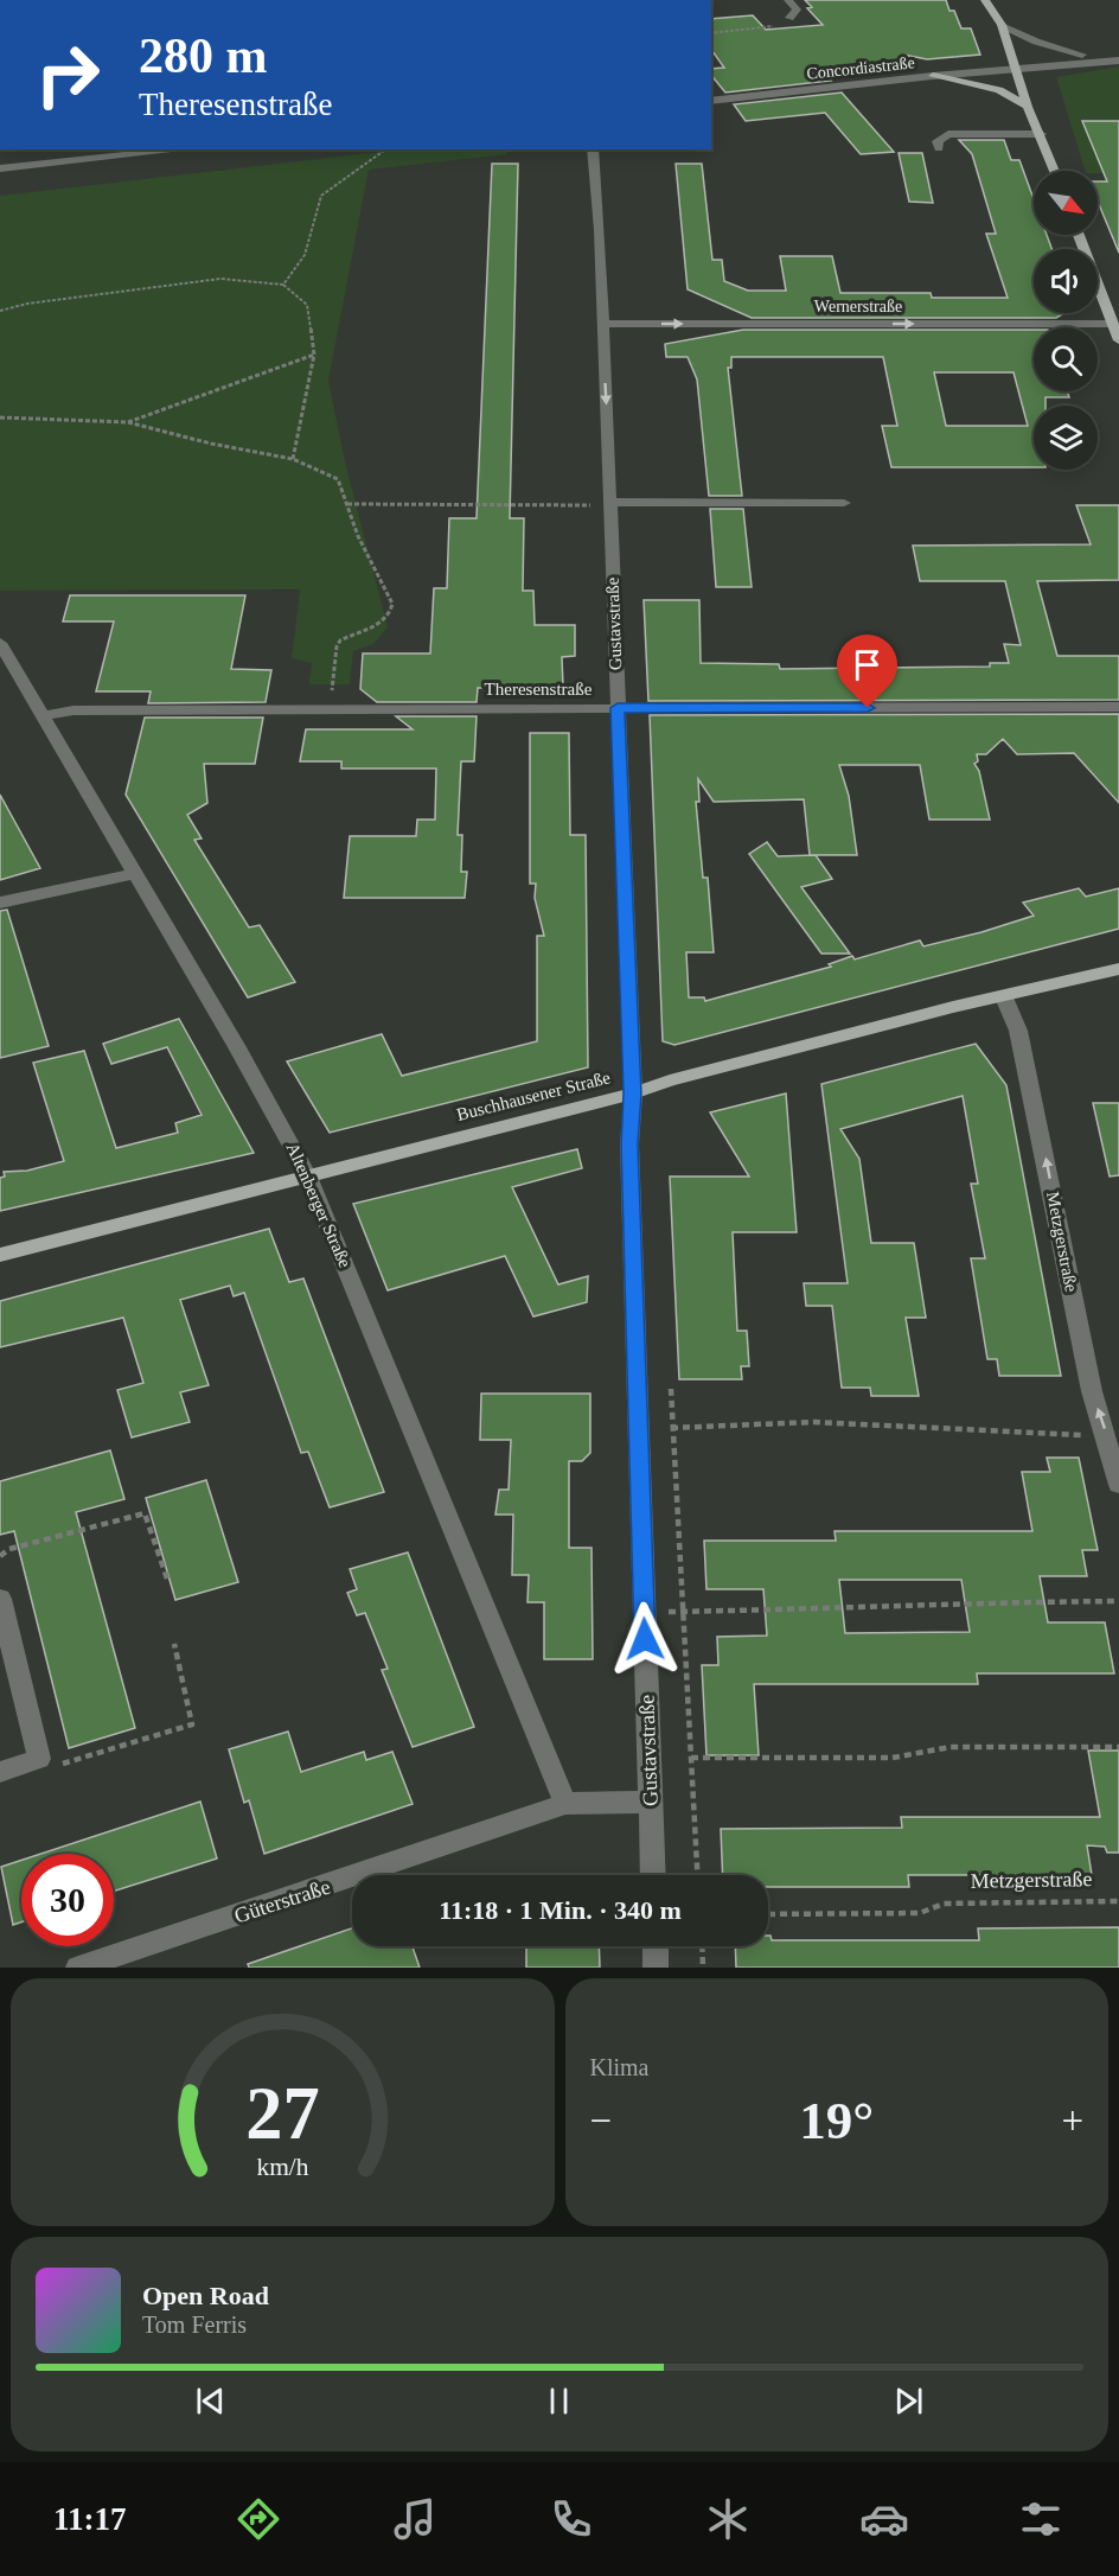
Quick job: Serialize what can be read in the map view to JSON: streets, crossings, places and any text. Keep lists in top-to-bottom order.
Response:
{
  "streets": {
    "main road": ["Buschhausener Straße"],
    "street": [
      "Concordiastraße",
      "Wernerstraße",
      "Gustavstraße",
      "Theresenstraße",
      "Altenberger Straße",
      "Metzgerstraße",
      "Güterstraße"
    ]
  },
  "crossings": [
    ["Wernerstraße", "Gustavstraße"],
    ["Gustavstraße", "Theresenstraße"],
    ["Gustavstraße", "Buschhausener Straße"],
    ["Gustavstraße", "Güterstraße"],
    ["Theresenstraße", "Altenberger Straße"],
    ["Buschhausener Straße", "Altenberger Straße"],
    ["Buschhausener Straße", "Metzgerstraße"],
    ["Altenberger Straße", "Güterstraße"]
  ],
  "one_way": ["Wernerstraße", "Metzgerstraße"],
  "north": "bottom right",
  "page": {
    "turn": ["280 m", "Theresenstraße"],
    "limit": "30",
    "trip": "11:18 · 1 Min. · 340 m",
    "tile": "Klima",
    "heat": ["−", "19°", "+"],
    "song": ["Open Road", "Tom Ferris"],
    "tabs": "11:17",
    "gauge": ["27", "km/h"]
  }
}
